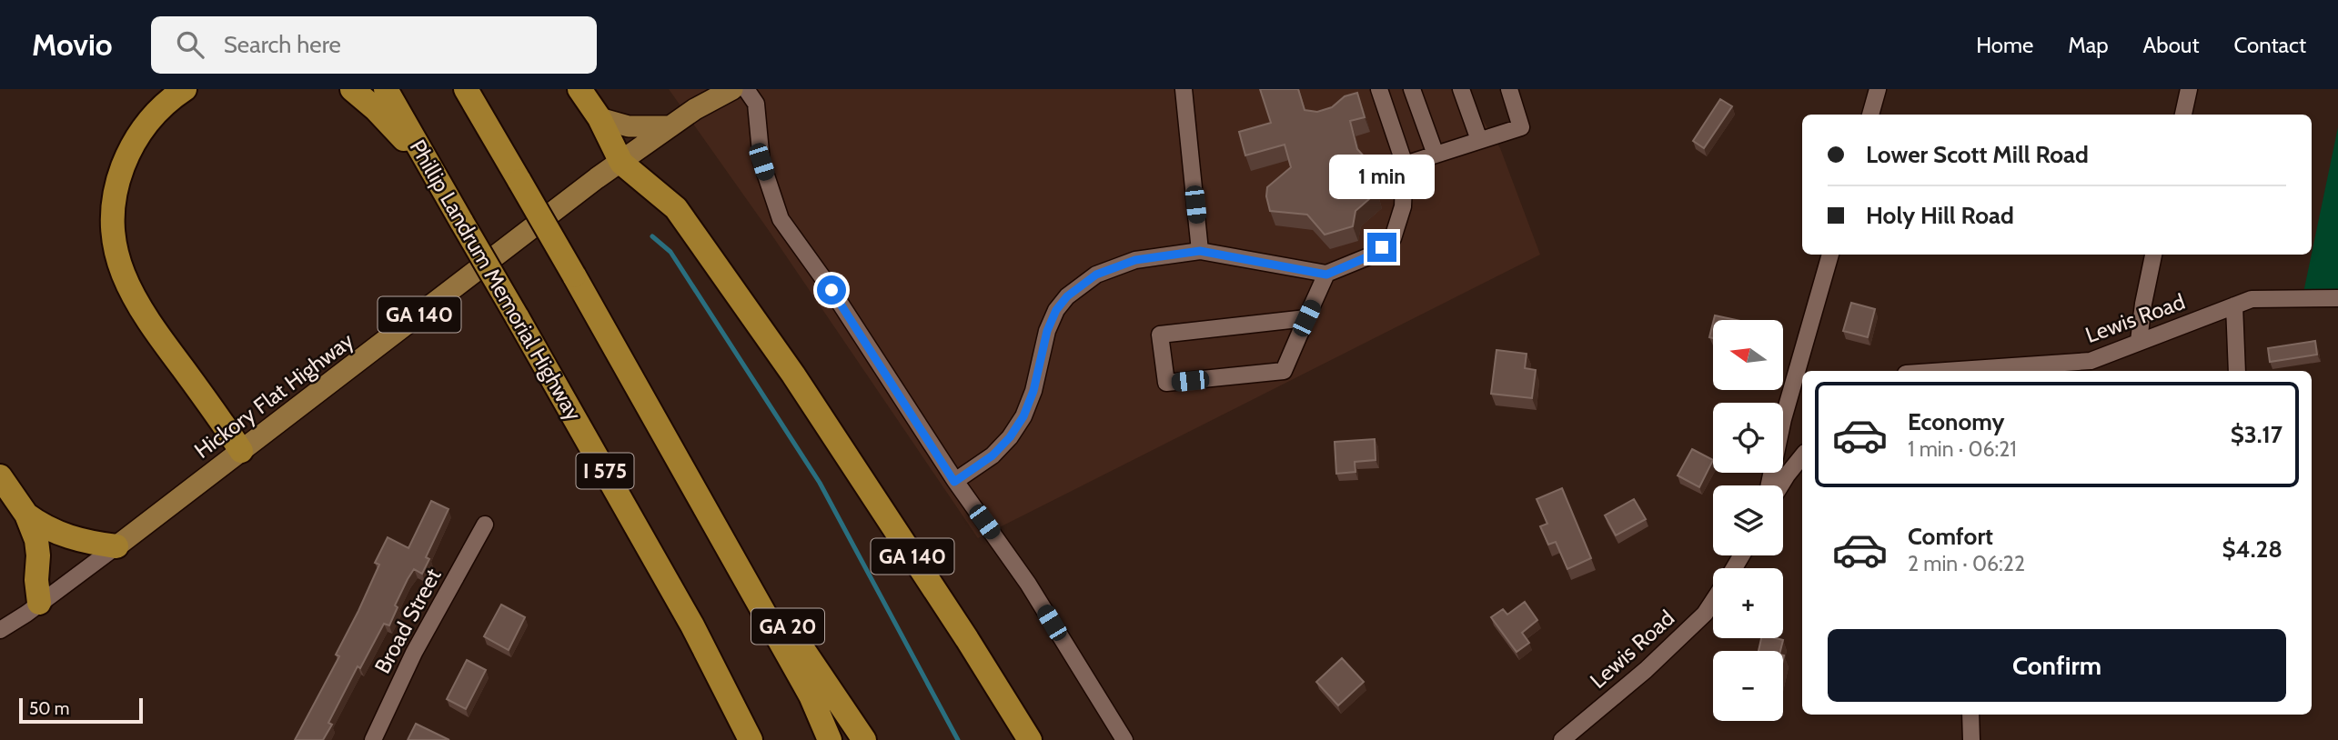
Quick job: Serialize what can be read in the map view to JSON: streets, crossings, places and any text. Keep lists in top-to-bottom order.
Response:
{
  "streets": {
    "highway": [
      "Phillip Landrum Memorial Highway",
      "GA 140",
      "I 575",
      "GA 20"
    ],
    "main road": ["Hickory Flat Highway"],
    "street": ["Lewis Road", "Broad Street"]
  },
  "crossings": [
    ["GA 140", "Hickory Flat Highway"]
  ],
  "scale_bar": "50 m",
  "north": "left",
  "page": {
    "header": "Movio",
    "search": "Search here",
    "nav": [
      "Home",
      "Map",
      "About",
      "Contact"
    ],
    "banner": ["Lower Scott Mill Road", "Holy Hill Road"],
    "bubble": "1 min",
    "map_buttons": ["+", "−"],
    "list": [
      {
        "name": "Economy",
        "note": "1 min · 06:21",
        "value": "$3.17"
      },
      {
        "name": "Comfort",
        "note": "2 min · 06:22",
        "value": "$4.28"
      }
    ],
    "buttons": "Confirm",
    "scale": "50 m"
  }
}
